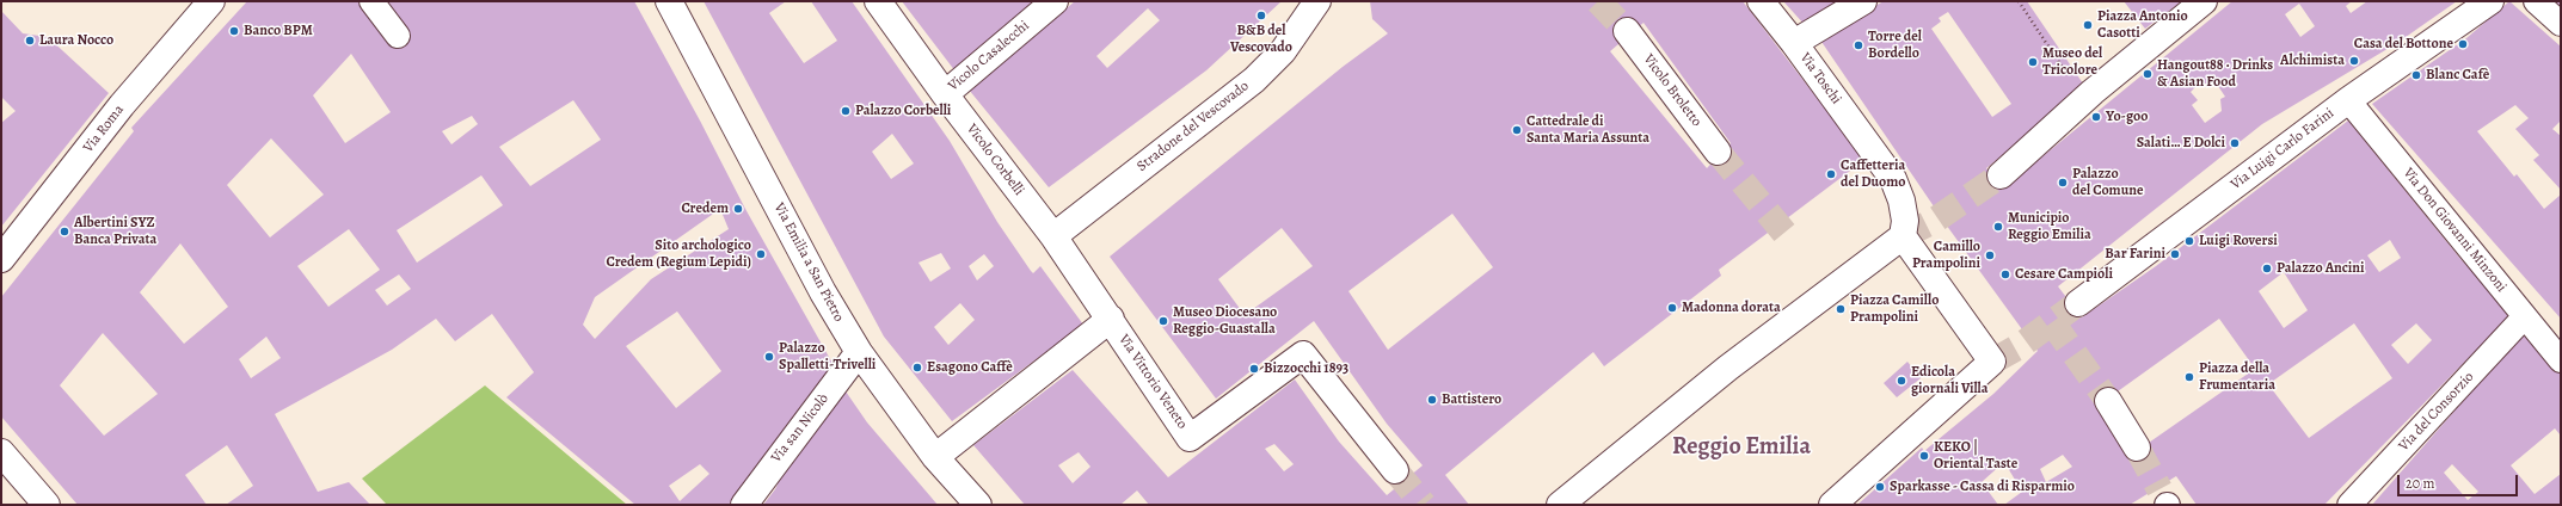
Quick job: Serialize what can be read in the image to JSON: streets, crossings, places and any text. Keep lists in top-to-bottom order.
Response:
{
  "streets": {
    "street": [
      "Vicolo Casalecchi",
      "Via Toschi",
      "Vicolo Broletto",
      "Stradone del Vescovado",
      "Via Roma",
      "Via Luigi Carlo Farini",
      "Vicolo Corbelli",
      "Via Emilia a San Pietro",
      "Via Vittorio Veneto",
      "Via san Nicolò"
    ],
    "lane": ["Via Don Giovanni Minzoni", "Via del Consorzio"]
  },
  "crossings": [
    ["Vicolo Casalecchi", "Vicolo Corbelli"],
    ["Stradone del Vescovado", "Vicolo Corbelli"],
    ["Via Luigi Carlo Farini", "Via Don Giovanni Minzoni"],
    ["Vicolo Corbelli", "Via Vittorio Veneto"],
    ["Via Don Giovanni Minzoni", "Via del Consorzio"],
    ["Via Emilia a San Pietro", "Via Vittorio Veneto"],
    ["Via Emilia a San Pietro", "Via san Nicolò"]
  ],
  "districts": ["Reggio Emilia"],
  "places": [
    "B&B del Vescovado",
    "Piazza Antonio Casotti",
    "Banco BPM",
    "Laura Nocco",
    "Casa del Bottone",
    "Torre del Bordello",
    "Alchimista",
    "Museo del Tricolore",
    "Hangout88 · Drinks & Asian Food",
    "Blanc Cafè",
    "Palazzo Corbelli",
    "Yo-goo",
    "Cattedrale di Santa Maria Assunta",
    "Salati… E Dolci",
    "Caffetteria del Duomo",
    "Palazzo del Comune",
    "Credem",
    "Municipio Reggio Emilia",
    "Albertini SYZ Banca Privata",
    "Luigi Roversi",
    "Sito archologico Credem (Regium Lepidi)",
    "Bar Farini",
    "Camillo Prampolini",
    "Palazzo Ancini",
    "Cesare Campioli",
    "Madonna dorata",
    "Piazza Camillo Prampolini",
    "Museo Diocesano Reggio-Guastalla",
    "Palazzo Spalletti-Trivelli",
    "Esagono Caffè",
    "Bizzocchi 1893",
    "Piazza della Frumentaria",
    "Edicola giornali Villa",
    "Battistero",
    "KEKO | Oriental Taste",
    "Sparkasse - Cassa di Risparmio"
  ],
  "scale_bar": "20 m"
}
